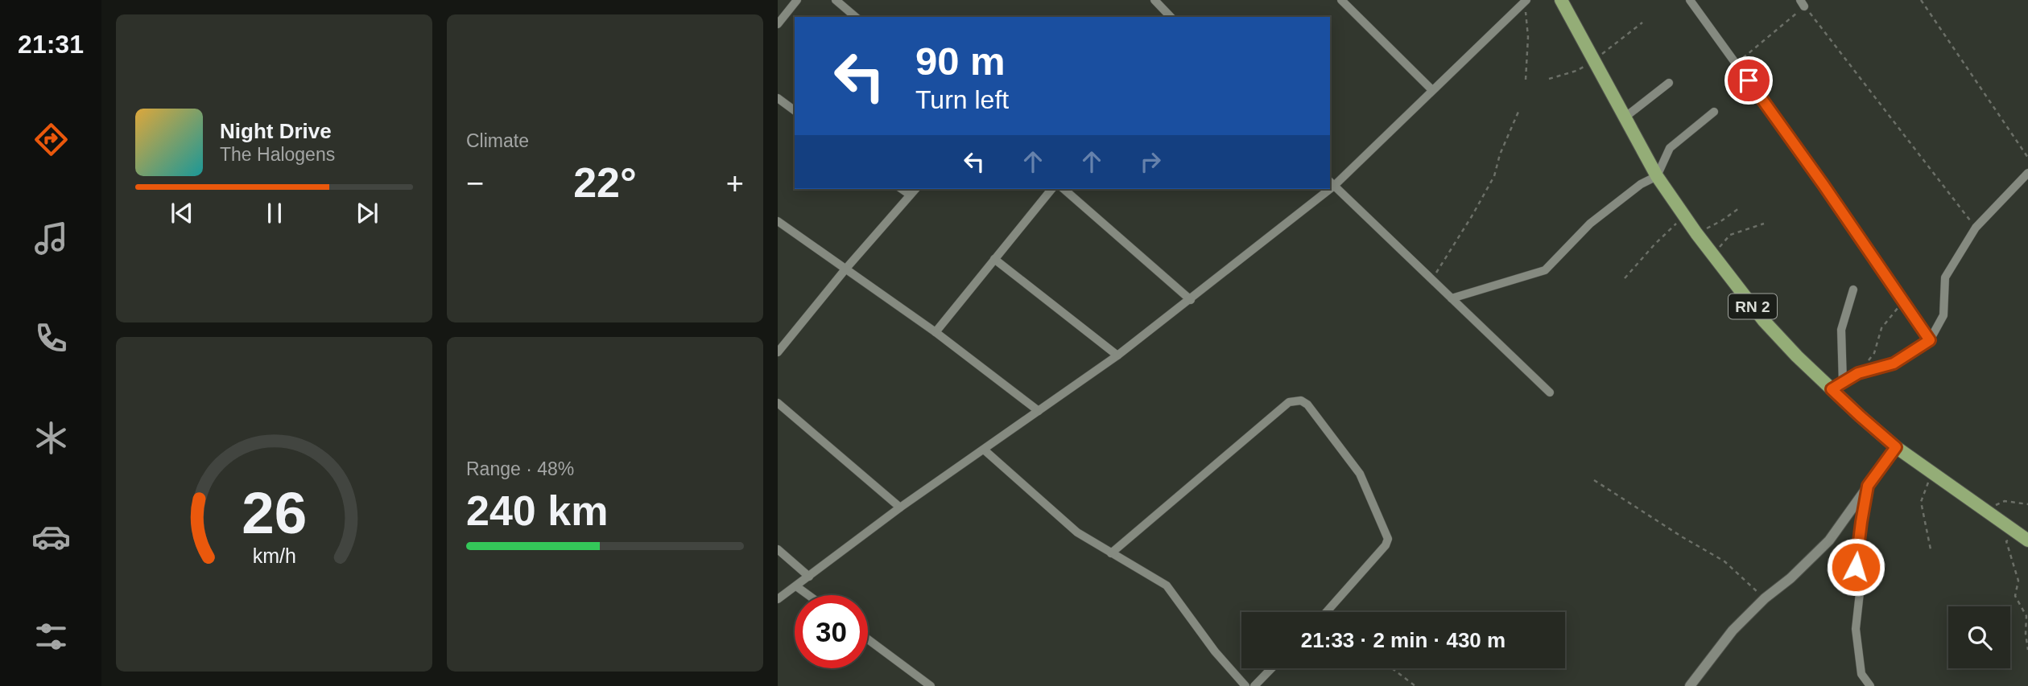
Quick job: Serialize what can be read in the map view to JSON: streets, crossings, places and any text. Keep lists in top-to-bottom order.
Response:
{
  "streets": {
    "main road": ["RN 2"]
  },
  "page": {
    "tabs": "21:31",
    "tile": [
      "Climate",
      ["Range · 48%", "240 km"]
    ],
    "turn": ["90 m", "Turn left"],
    "song": ["Night Drive", "The Halogens"],
    "heat": ["−", "22°", "+"],
    "limit": "30",
    "trip": "21:33 · 2 min · 430 m",
    "gauge": ["26", "km/h"]
  }
}
